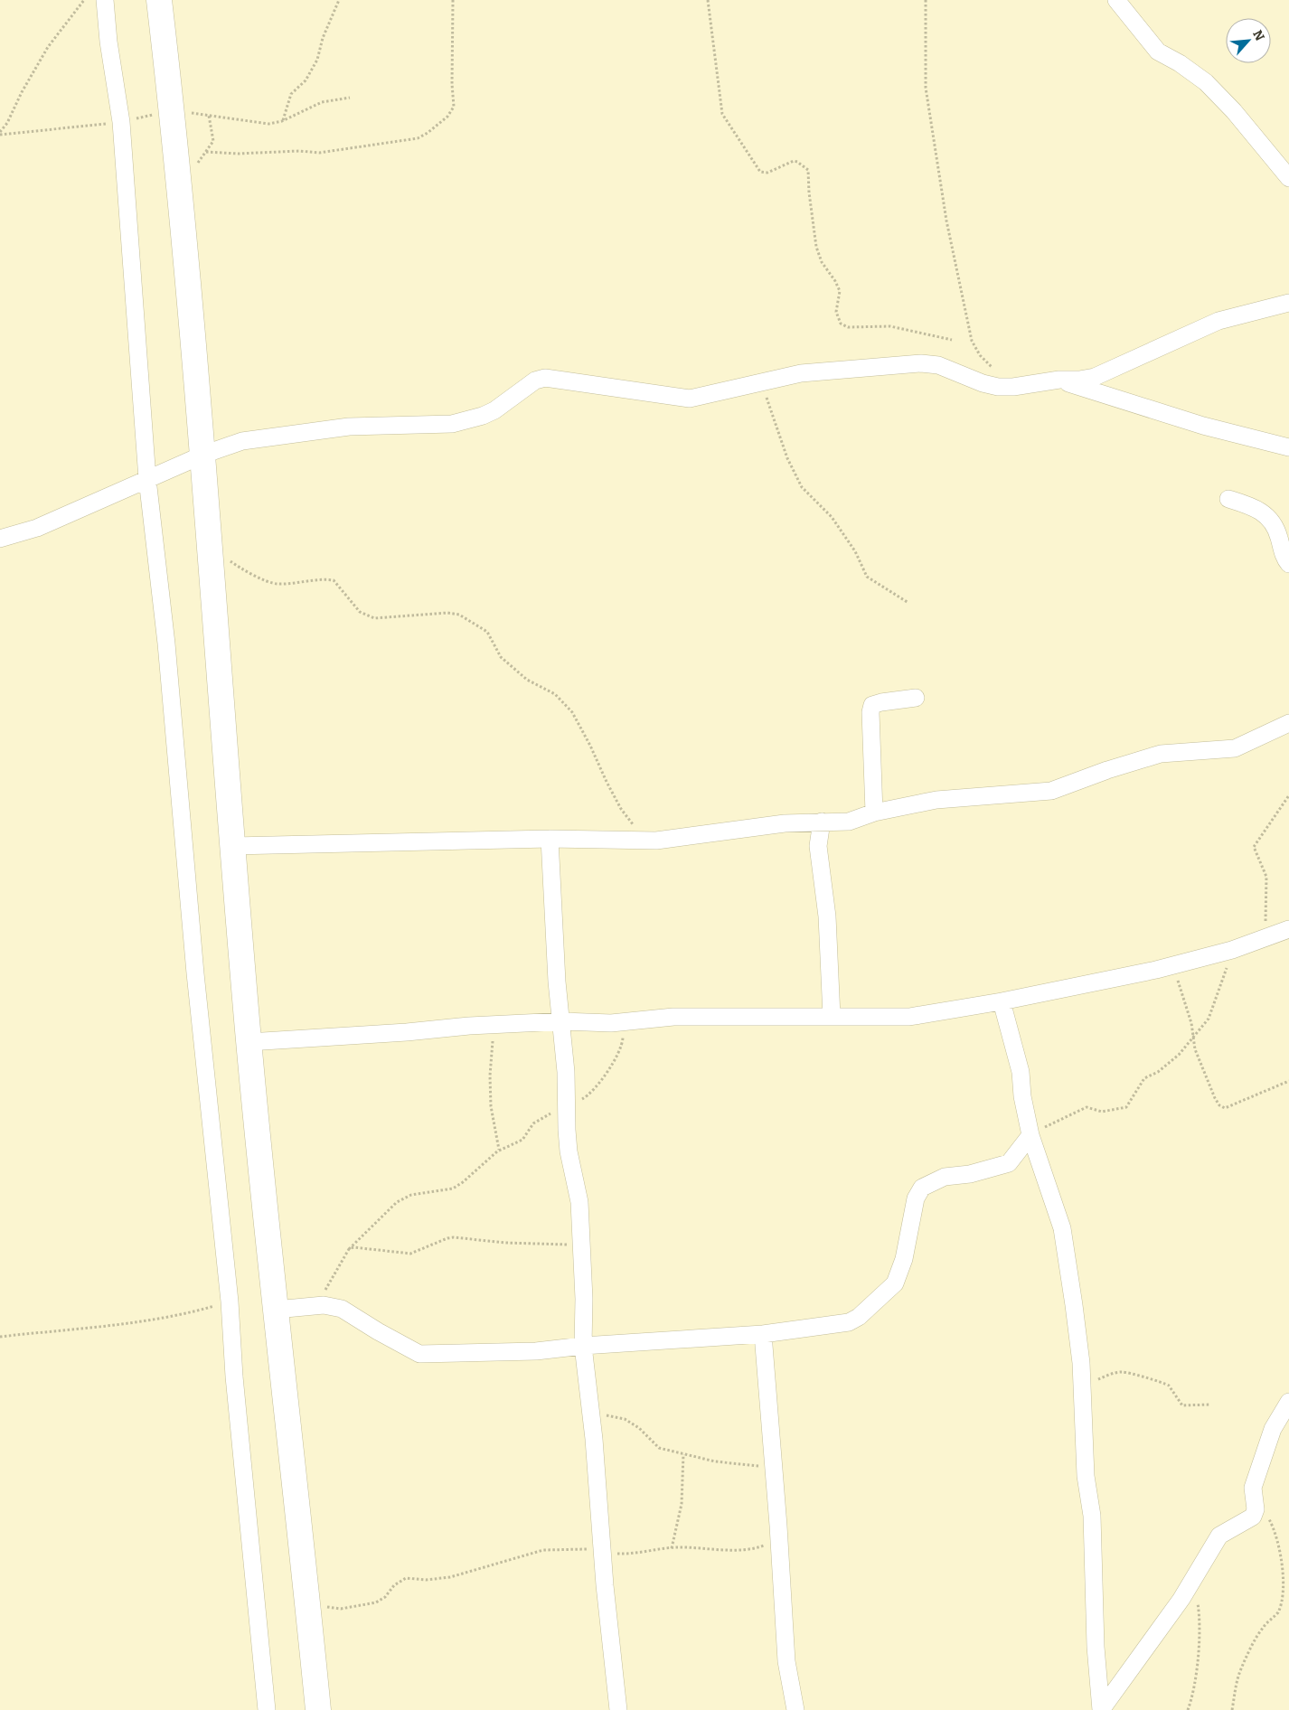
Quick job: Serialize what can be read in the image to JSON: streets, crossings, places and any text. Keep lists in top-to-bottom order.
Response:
{
  "north": "top right"
}
